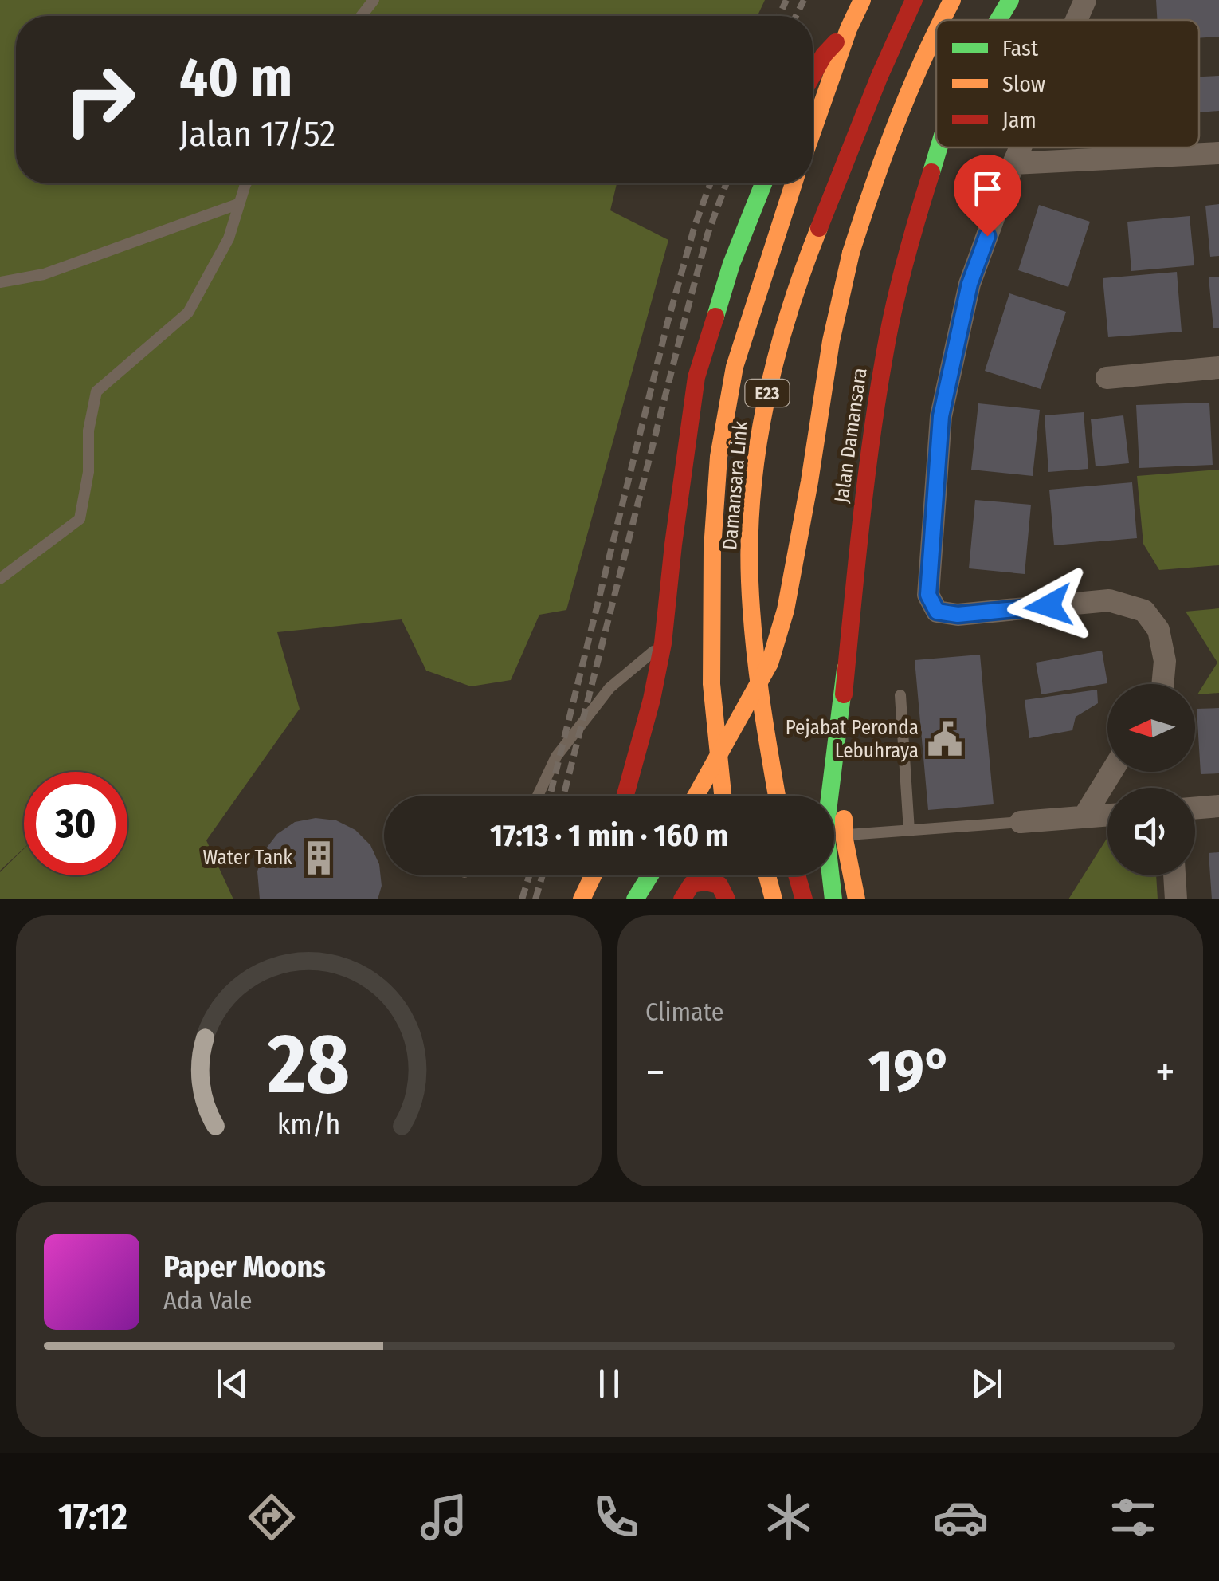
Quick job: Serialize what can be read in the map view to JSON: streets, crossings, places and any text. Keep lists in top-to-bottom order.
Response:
{
  "streets": {
    "main road": ["E23", "Jalan Damansara", "Damansara Link"]
  },
  "places": {
    "public building": ["Pejabat Peronda Lebuhraya"],
    "building": ["Water Tank"]
  },
  "legend": ["Fast", "Slow", "Jam"],
  "north": "left",
  "page": {
    "turn": ["40 m", "Jalan 17/52"],
    "limit": "30",
    "trip": "17:13 · 1 min · 160 m",
    "tile": "Climate",
    "heat": ["−", "19°", "+"],
    "song": ["Paper Moons", "Ada Vale"],
    "tabs": "17:12",
    "gauge": ["28", "km/h"]
  }
}
